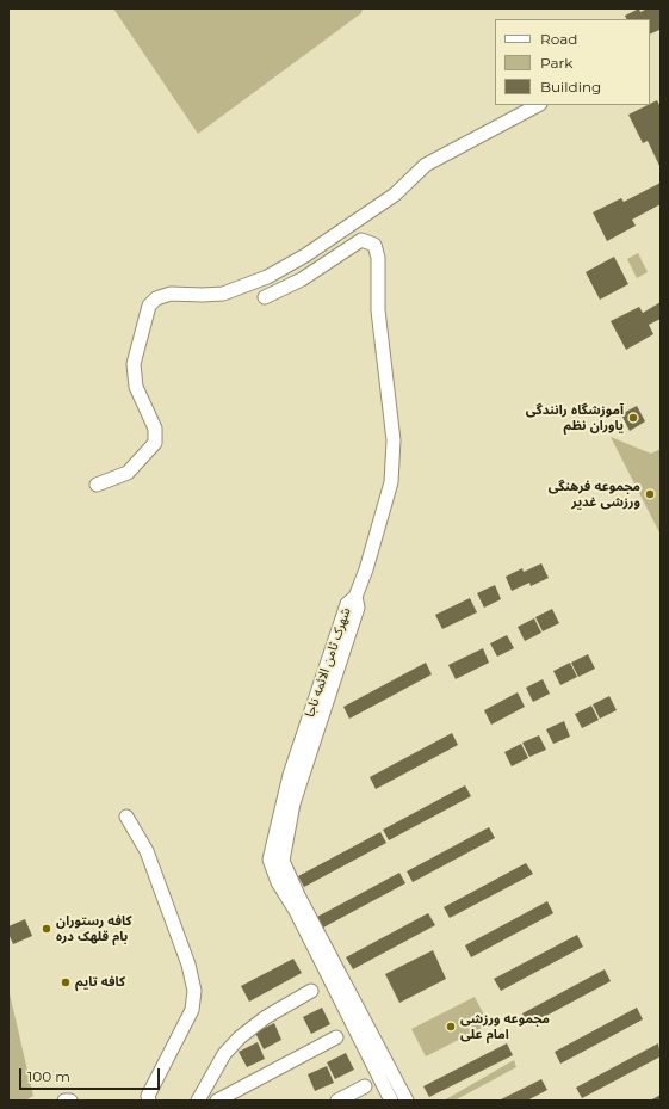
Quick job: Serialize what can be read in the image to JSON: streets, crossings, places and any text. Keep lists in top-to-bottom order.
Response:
{
  "streets": {
    "street": ["شهرک ثامن الائمه ناجا"]
  },
  "places": [
    "آموزشگاه رانندگی یاوران نظم",
    "مجموعه فرهنگی ورزشی غدیر",
    "کافه رستوران بام قلهک دره",
    "کافه تایم",
    "مجموعه ورزشی امام علی"
  ],
  "legend": ["Road", "Park", "Building"],
  "scale_bar": "100 m"
}
